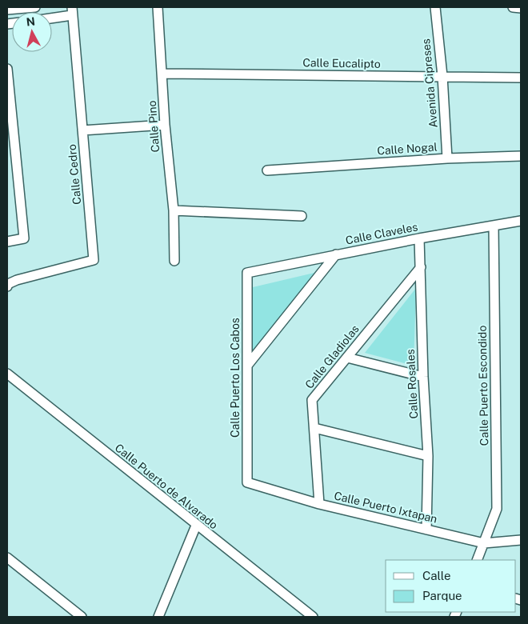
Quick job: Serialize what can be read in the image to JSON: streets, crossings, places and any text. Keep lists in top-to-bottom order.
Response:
{
  "streets": {
    "street": [
      "Calle Eucalipto",
      "Avenida Cipreses",
      "Calle Pino",
      "Calle Nogal",
      "Calle Cedro",
      "Calle Claveles",
      "Calle Gladiolas",
      "Calle Puerto Los Cabos",
      "Calle Rosales",
      "Calle Puerto Escondido",
      "Calle Puerto de Alvarado",
      "Calle Puerto Ixtapan"
    ]
  },
  "crossings": [
    ["Calle Eucalipto", "Avenida Cipreses"],
    ["Calle Eucalipto", "Calle Pino"],
    ["Avenida Cipreses", "Calle Nogal"],
    ["Calle Claveles", "Calle Puerto Los Cabos"],
    ["Calle Claveles", "Calle Rosales"],
    ["Calle Claveles", "Calle Puerto Escondido"],
    ["Calle Gladiolas", "Calle Rosales"],
    ["Calle Gladiolas", "Calle Puerto Ixtapan"],
    ["Calle Puerto Los Cabos", "Calle Puerto Ixtapan"],
    ["Calle Rosales", "Calle Puerto Ixtapan"],
    ["Calle Puerto Escondido", "Calle Puerto Ixtapan"]
  ],
  "legend": ["Calle", "Parque"],
  "north": "top"
}
